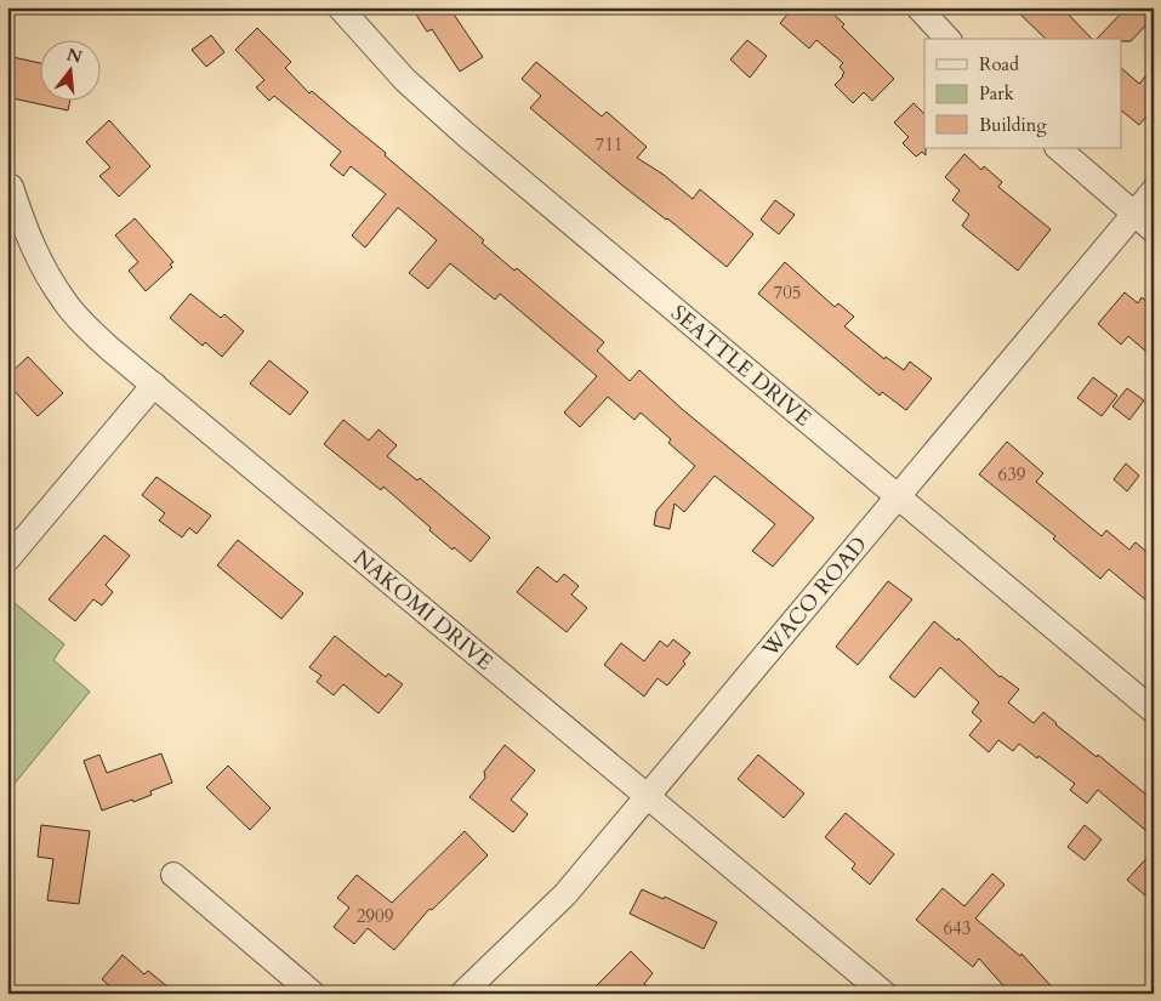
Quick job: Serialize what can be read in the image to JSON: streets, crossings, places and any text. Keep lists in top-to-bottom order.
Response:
{
  "streets": {
    "street": ["SEATTLE DRIVE", "WACO ROAD", "NAKOMI DRIVE"]
  },
  "crossings": [
    ["SEATTLE DRIVE", "WACO ROAD"],
    ["WACO ROAD", "NAKOMI DRIVE"]
  ],
  "house_numbers": [
    "711",
    "705",
    "639",
    "2909",
    "643"
  ],
  "legend": ["Road", "Park", "Building"],
  "north": "top"
}
